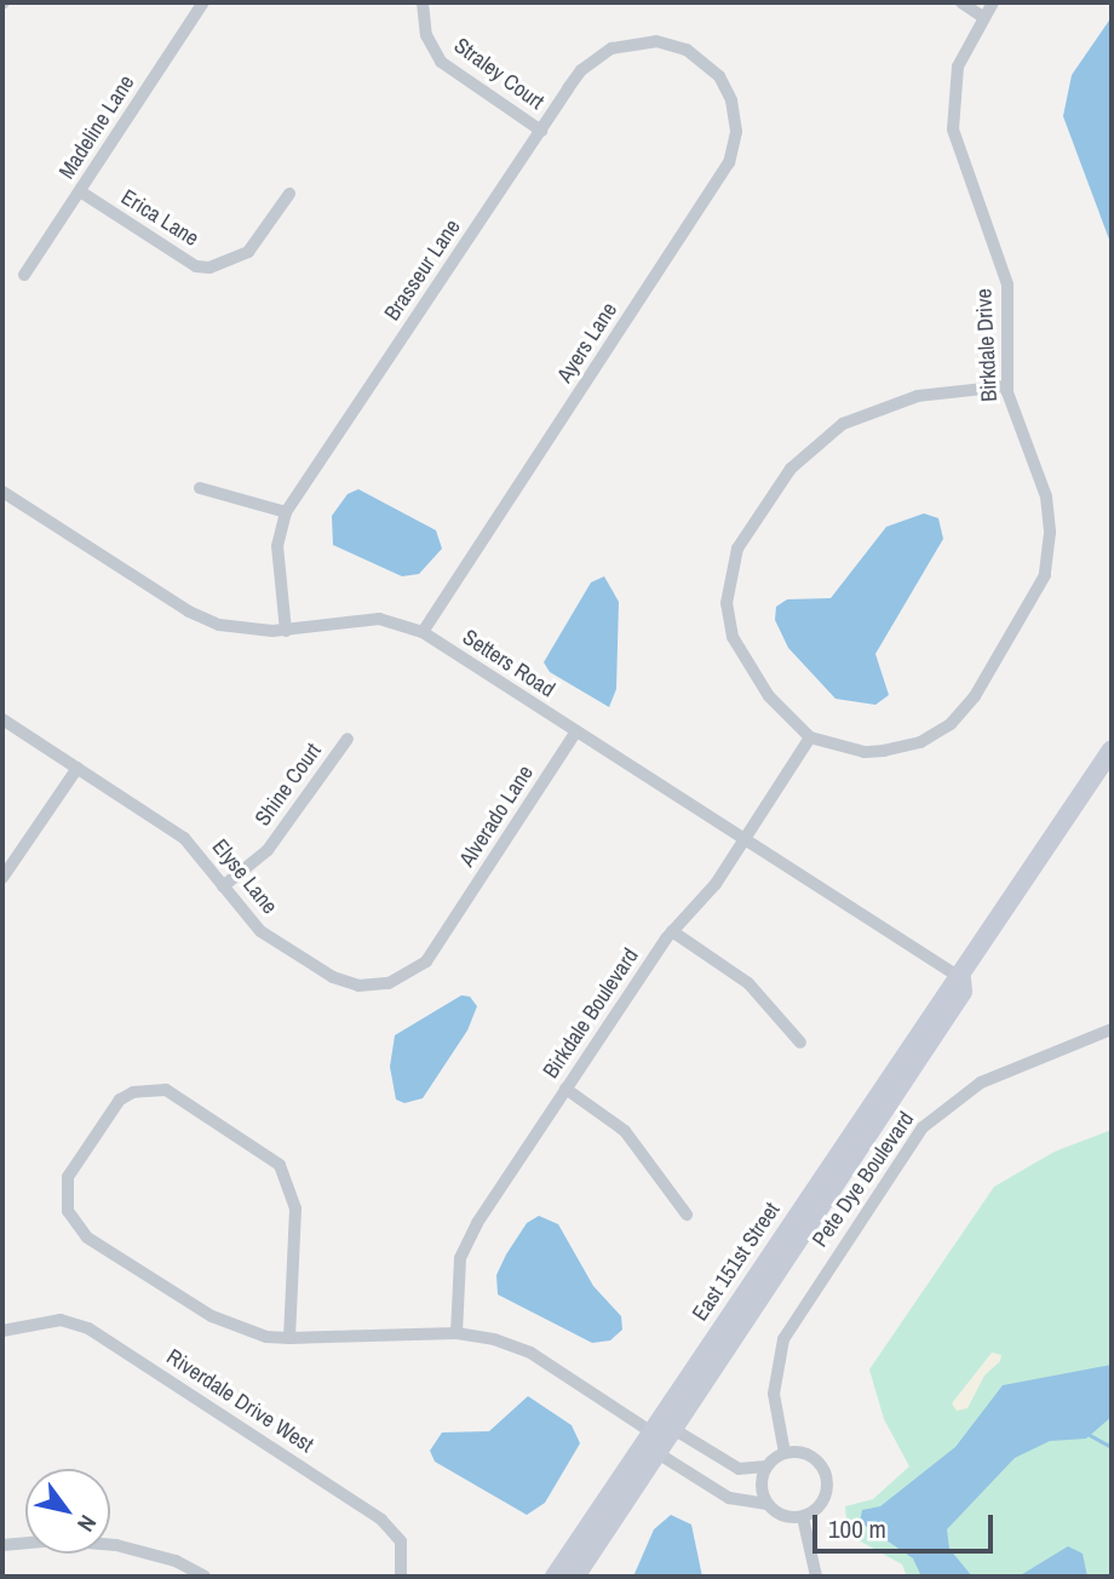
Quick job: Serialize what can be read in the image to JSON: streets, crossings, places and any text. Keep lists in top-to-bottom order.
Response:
{
  "streets": {
    "street": [
      "Straley Court",
      "Madeline Lane",
      "Erica Lane",
      "Brasseur Lane",
      "Ayers Lane",
      "Birkdale Drive",
      "Setters Road",
      "Shine Court",
      "Alverado Lane",
      "Elyse Lane",
      "Birkdale Boulevard",
      "Pete Dye Boulevard",
      "East 151st Street",
      "Riverdale Drive West"
    ]
  },
  "crossings": [
    ["Straley Court", "Brasseur Lane"],
    ["Madeline Lane", "Erica Lane"],
    ["Brasseur Lane", "Ayers Lane"],
    ["Brasseur Lane", "Setters Road"],
    ["Ayers Lane", "Setters Road"],
    ["Birkdale Drive", "Birkdale Boulevard"],
    ["Setters Road", "Alverado Lane"],
    ["Setters Road", "Birkdale Boulevard"],
    ["Setters Road", "East 151st Street"],
    ["Shine Court", "Elyse Lane"],
    ["Alverado Lane", "Elyse Lane"]
  ],
  "scale_bar": "100 m",
  "north": "bottom right"
}
